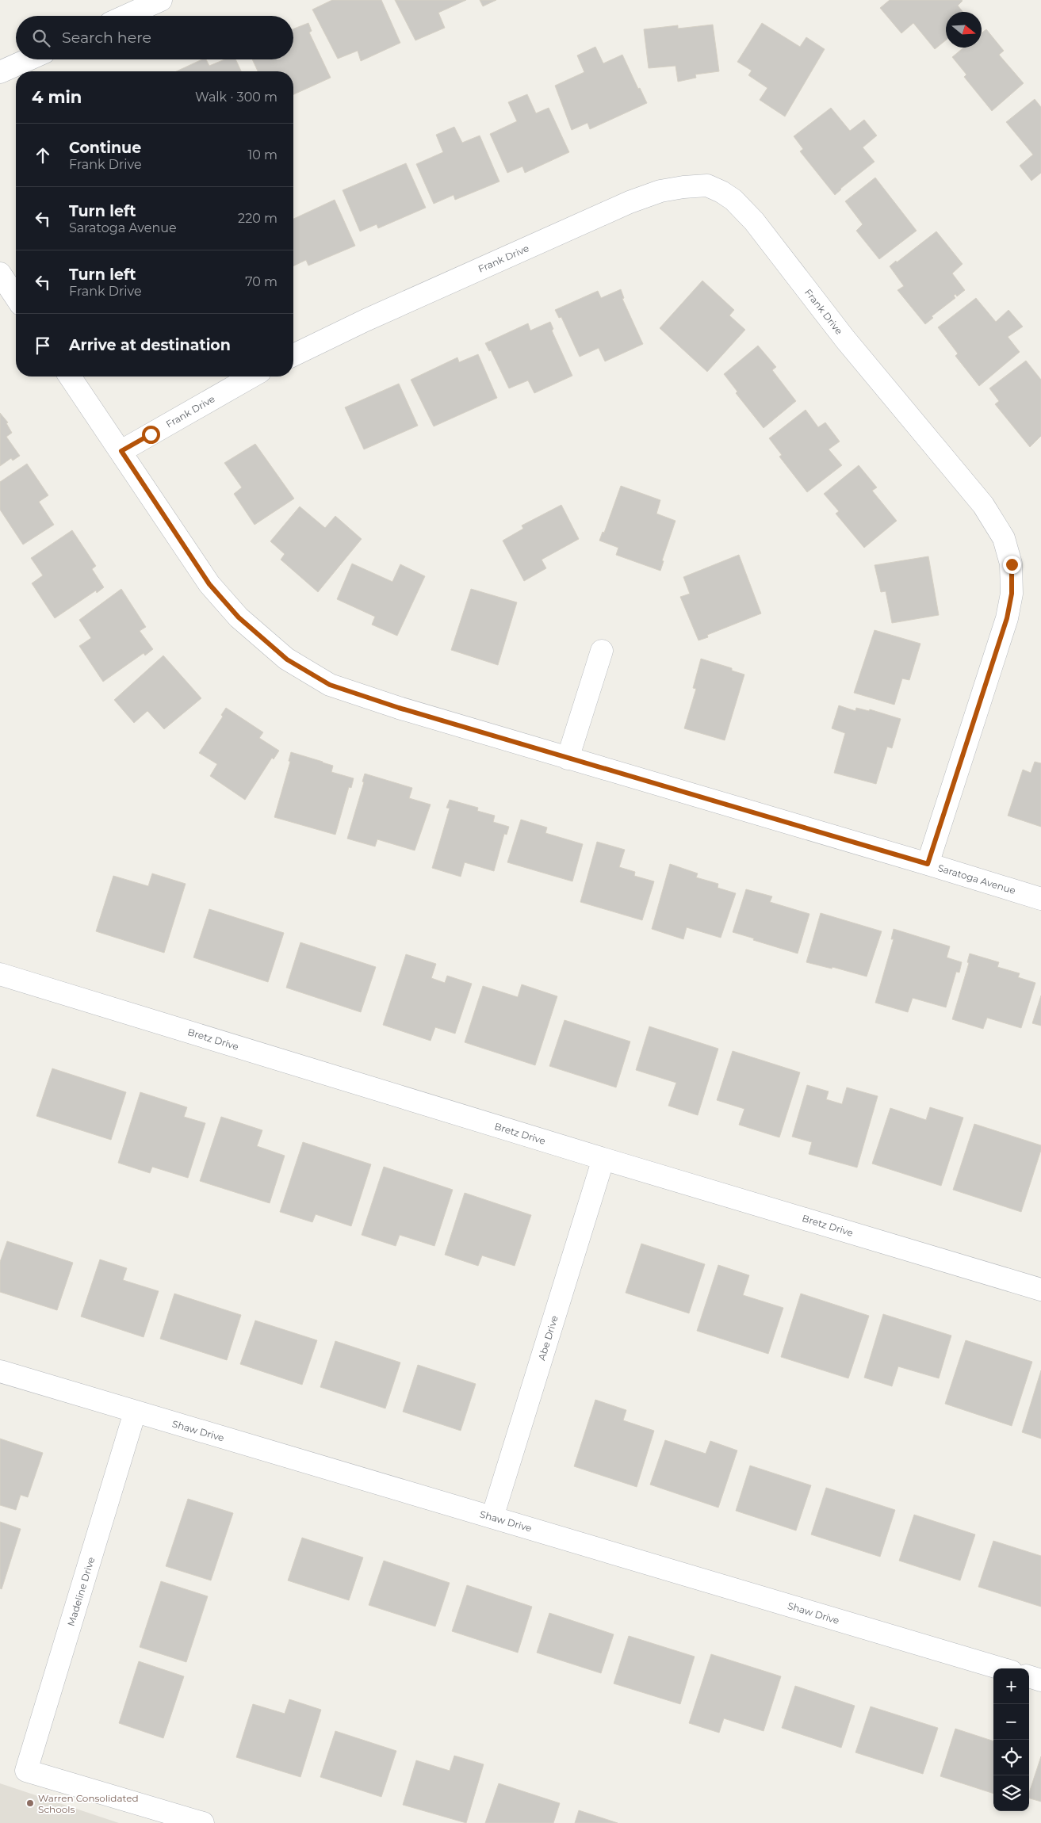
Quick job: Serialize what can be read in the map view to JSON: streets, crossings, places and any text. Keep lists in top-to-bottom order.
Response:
{
  "streets": {
    "street": [
      "Frank Drive",
      "Saratoga Avenue",
      "Bretz Drive",
      "Abe Drive",
      "Shaw Drive",
      "Madeline Drive"
    ]
  },
  "crossings": [
    ["Frank Drive", "Saratoga Avenue"],
    ["Bretz Drive", "Abe Drive"],
    ["Abe Drive", "Shaw Drive"],
    ["Shaw Drive", "Madeline Drive"]
  ],
  "places": ["Warren Consolidated Schools"],
  "north": "right",
  "page": {
    "search": "Search here",
    "heading": ["4 min", "Walk · 300 m"],
    "list": [
      ["Continue", "Frank Drive", "10 m"],
      ["Turn left", "Saratoga Avenue", "220 m"],
      ["Turn left", "Frank Drive", "70 m"],
      "Arrive at destination"
    ],
    "map_buttons": ["+", "−"]
  }
}
